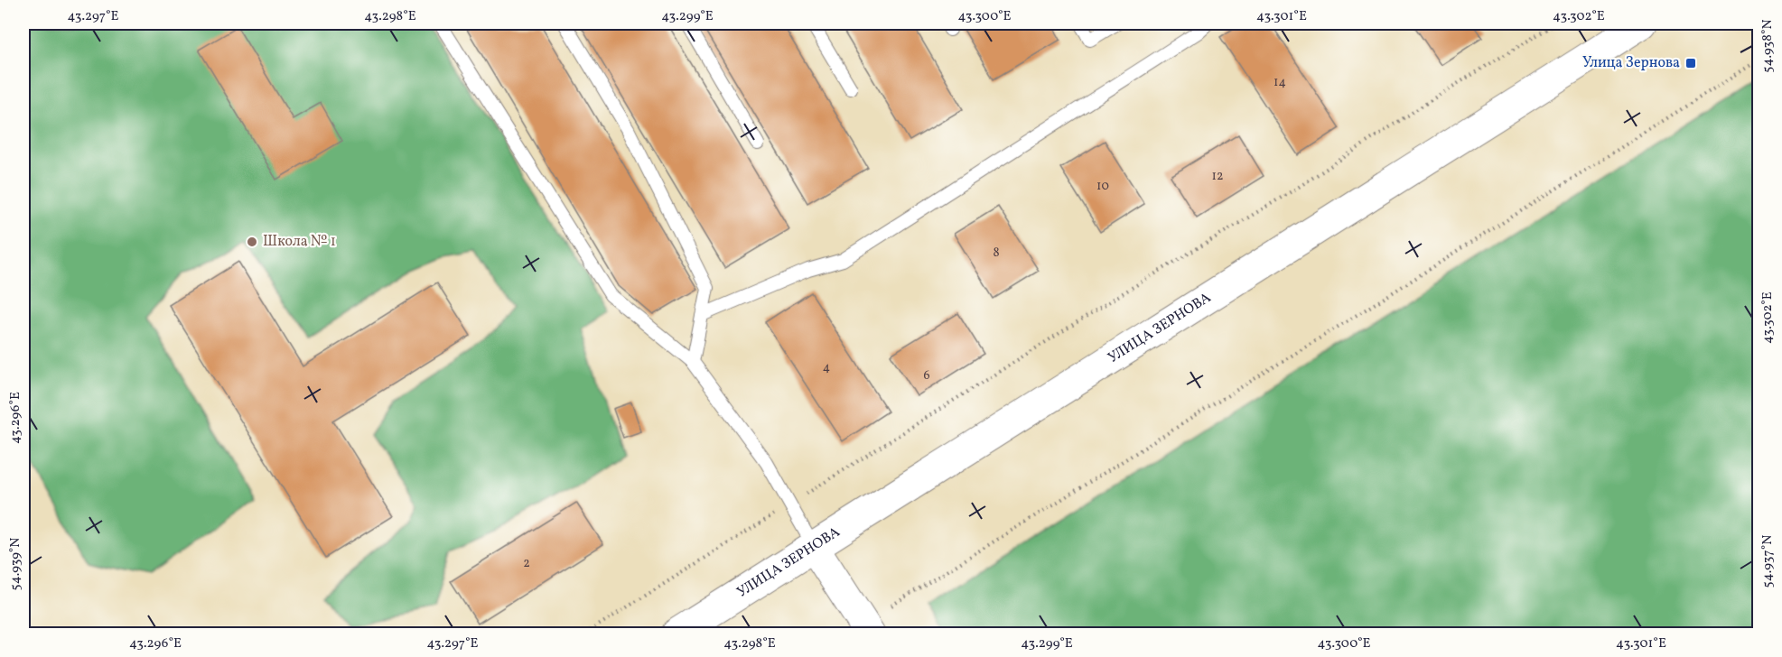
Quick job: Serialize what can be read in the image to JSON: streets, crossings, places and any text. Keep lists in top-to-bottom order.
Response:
{
  "streets": {
    "main road": ["УЛИЦА ЗЕРНОВА"]
  },
  "places": {
    "transit": ["Улица Зернова"],
    "other": ["Школа № 1"]
  },
  "house_numbers": [
    "14",
    "12",
    "10",
    "8",
    "4",
    "6",
    "2"
  ],
  "coordinates": [
    "43.297°E",
    "43.298°E",
    "43.299°E",
    "43.300°E",
    "43.301°E",
    "43.302°E",
    "54.938°N",
    "43.296°E",
    "54.937°N",
    "54.939°N"
  ]
}
